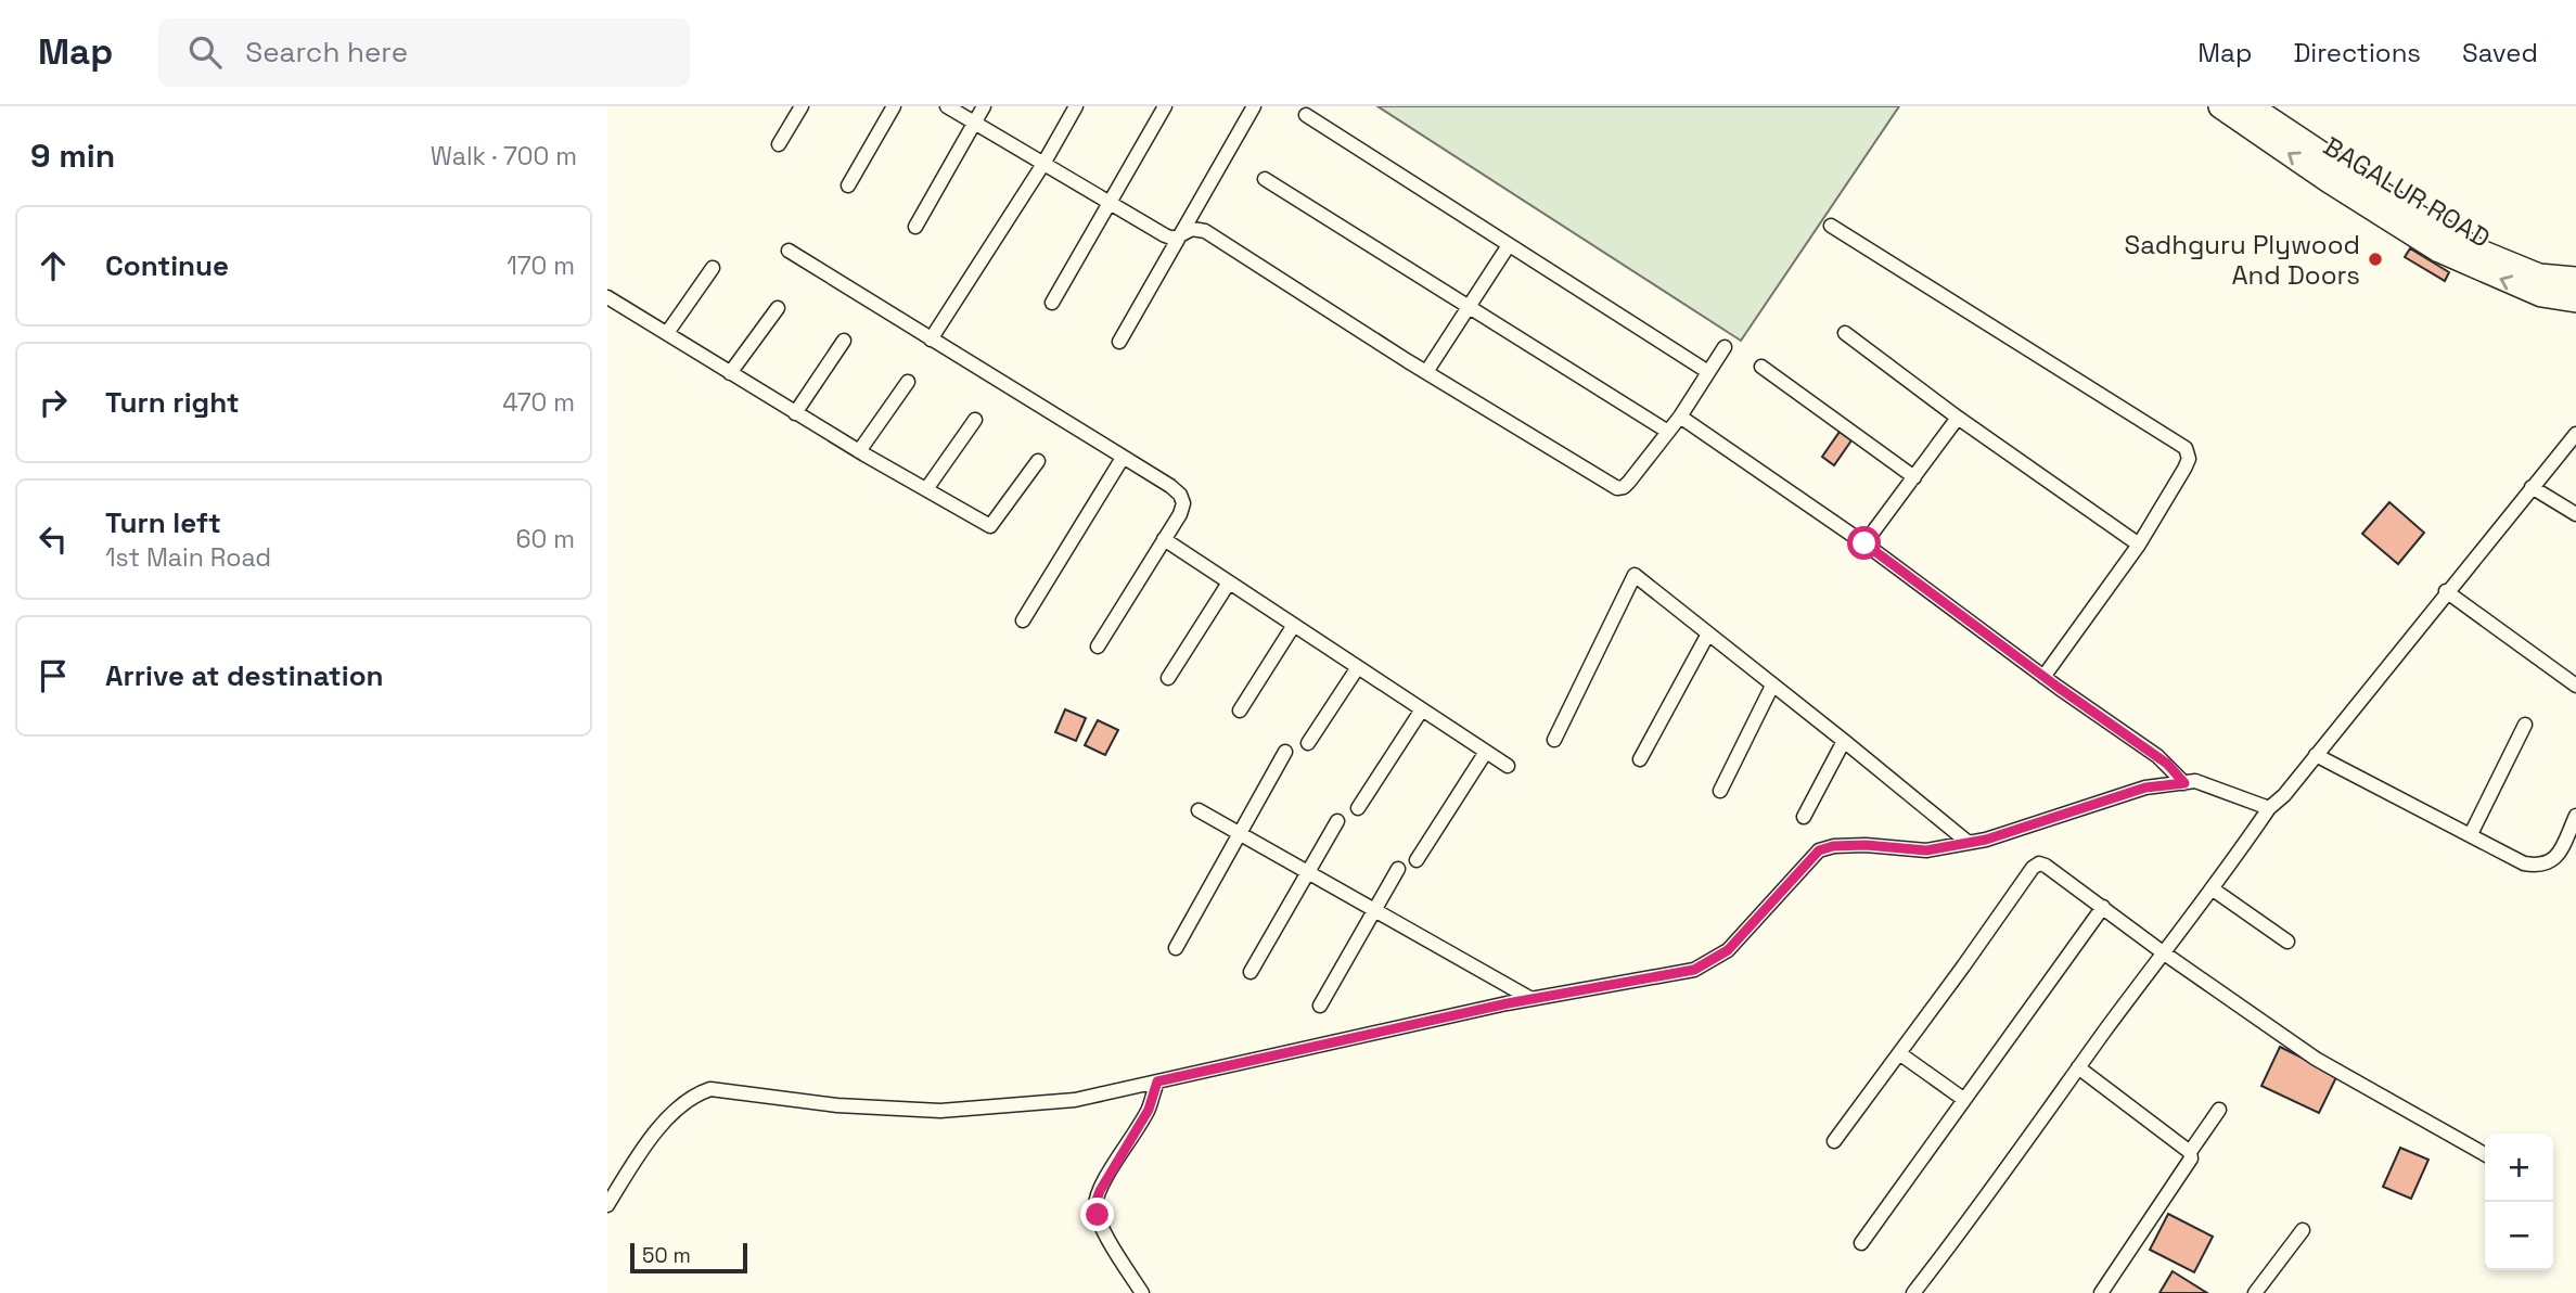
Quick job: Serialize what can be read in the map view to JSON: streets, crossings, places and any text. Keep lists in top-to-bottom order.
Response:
{
  "streets": {
    "main road": ["BAGALUR ROAD"]
  },
  "places": ["Sadhguru Plywood And Doors"],
  "scale_bar": "50 m",
  "page": {
    "header": "Map",
    "search": "Search here",
    "nav": ["Map", "Directions", "Saved"],
    "heading": ["9 min", "Walk · 700 m"],
    "list": [
      ["Continue", "170 m"],
      ["Turn right", "470 m"],
      ["Turn left", "1st Main Road", "60 m"],
      "Arrive at destination"
    ],
    "map_buttons": ["+", "−"],
    "scale": "50 m"
  }
}
